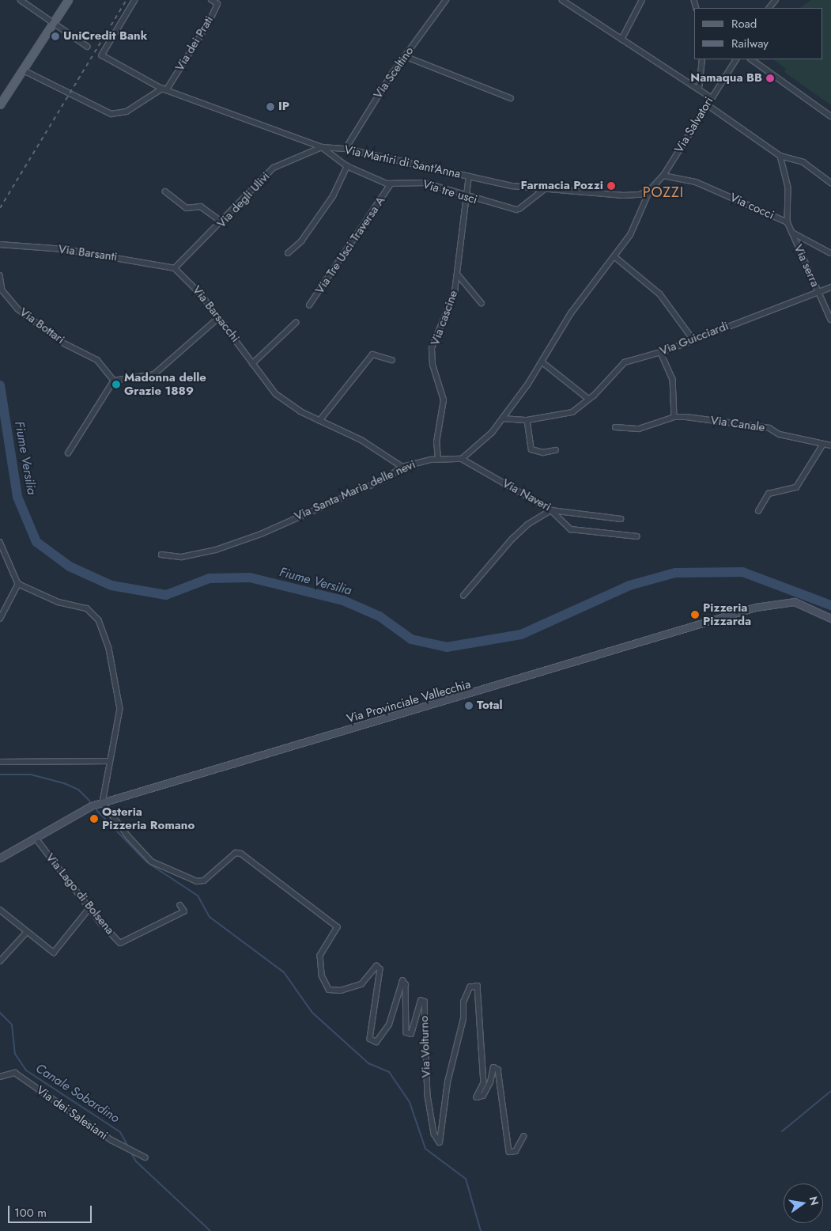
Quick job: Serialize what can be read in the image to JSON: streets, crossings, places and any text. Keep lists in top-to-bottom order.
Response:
{
  "streets": {
    "main road": ["Via Provinciale Vallecchia"],
    "street": [
      "Via dei Prati",
      "Via Sceltino",
      "Via Salvatori",
      "Via Martiri di Sant'Anna",
      "Via tre usci",
      "Via degli Ulivi",
      "Via cocci",
      "Via Tre Usci Traversa A",
      "Via Barsanti",
      "Via serra",
      "Via Barsacchi",
      "Via cascine",
      "Via Bottari",
      "Via Guicciardi",
      "Via Canale",
      "Via Santa Maria delle nevi",
      "Via Naveri",
      "Via Lago di Bolsena",
      "Via Volturno",
      "Via dei Salesiani"
    ]
  },
  "crossings": [
    ["Via dei Prati", "Via Martiri di Sant'Anna"],
    ["Via Sceltino", "Via Martiri di Sant'Anna"],
    ["Via Salvatori", "Via Martiri di Sant'Anna"],
    ["Via Salvatori", "Via cocci"],
    ["Via Martiri di Sant'Anna", "Via tre usci"],
    ["Via Martiri di Sant'Anna", "Via degli Ulivi"],
    ["Via Martiri di Sant'Anna", "Via cascine"],
    ["Via tre usci", "Via degli Ulivi"],
    ["Via tre usci", "Via Tre Usci Traversa A"],
    ["Via tre usci", "Via cascine"],
    ["Via degli Ulivi", "Via Barsanti"],
    ["Via degli Ulivi", "Via Barsacchi"],
    ["Via cocci", "Via serra"],
    ["Via Barsanti", "Via Barsacchi"],
    ["Via serra", "Via Guicciardi"],
    ["Via Barsacchi", "Via Santa Maria delle nevi"],
    ["Via cascine", "Via Santa Maria delle nevi"],
    ["Via Santa Maria delle nevi", "Via Naveri"],
    ["Via Provinciale Vallecchia", "Via Lago di Bolsena"],
    ["Via Provinciale Vallecchia", "Via Volturno"]
  ],
  "districts": ["POZZI"],
  "water": ["Fiume Versilia", "Canale Sobardino"],
  "places": [
    "UniCredit Bank",
    "Namaqua BB",
    "IP",
    "Farmacia Pozzi",
    "Madonna delle Grazie 1889",
    "Pizzeria Pizzarda",
    "Total",
    "Osteria Pizzeria Romano"
  ],
  "legend": ["Road", "Railway"],
  "scale_bar": "100 m",
  "north": "right"
}
